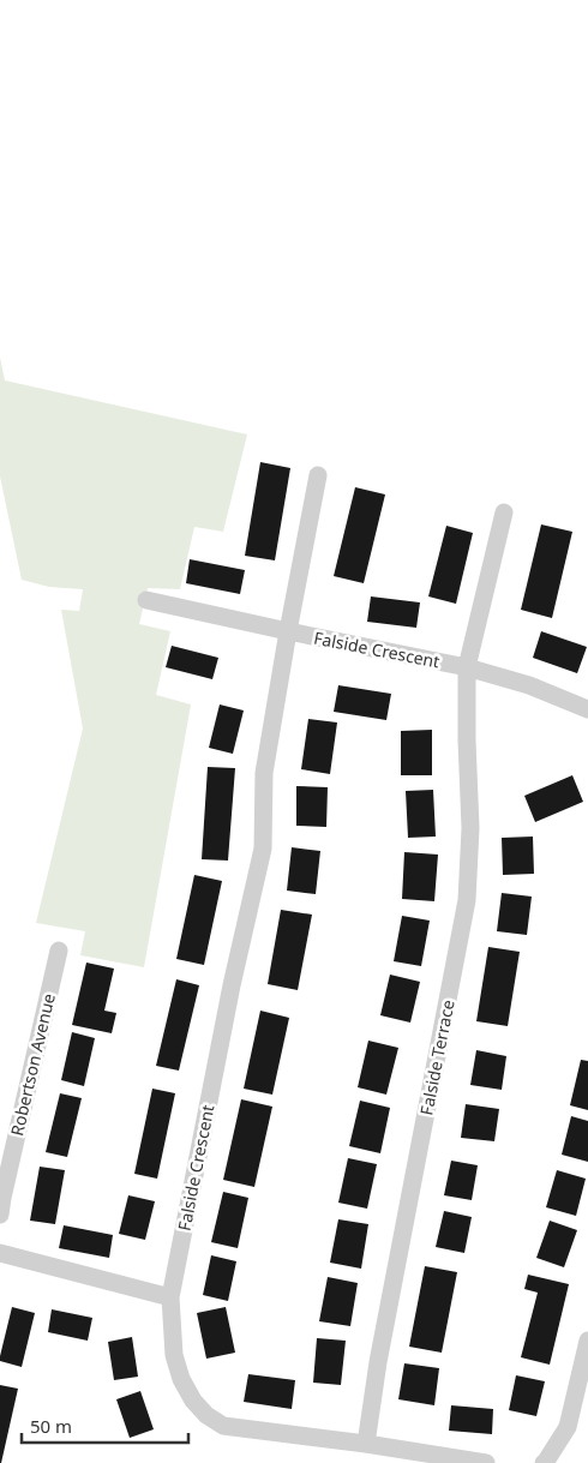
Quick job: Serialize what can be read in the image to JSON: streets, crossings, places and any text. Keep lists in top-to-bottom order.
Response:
{
  "streets": {
    "street": ["Falside Crescent", "Falside Terrace", "Robertson Avenue"]
  },
  "crossings": [
    ["Falside Crescent", "Falside Terrace"]
  ],
  "scale_bar": "50 m"
}
